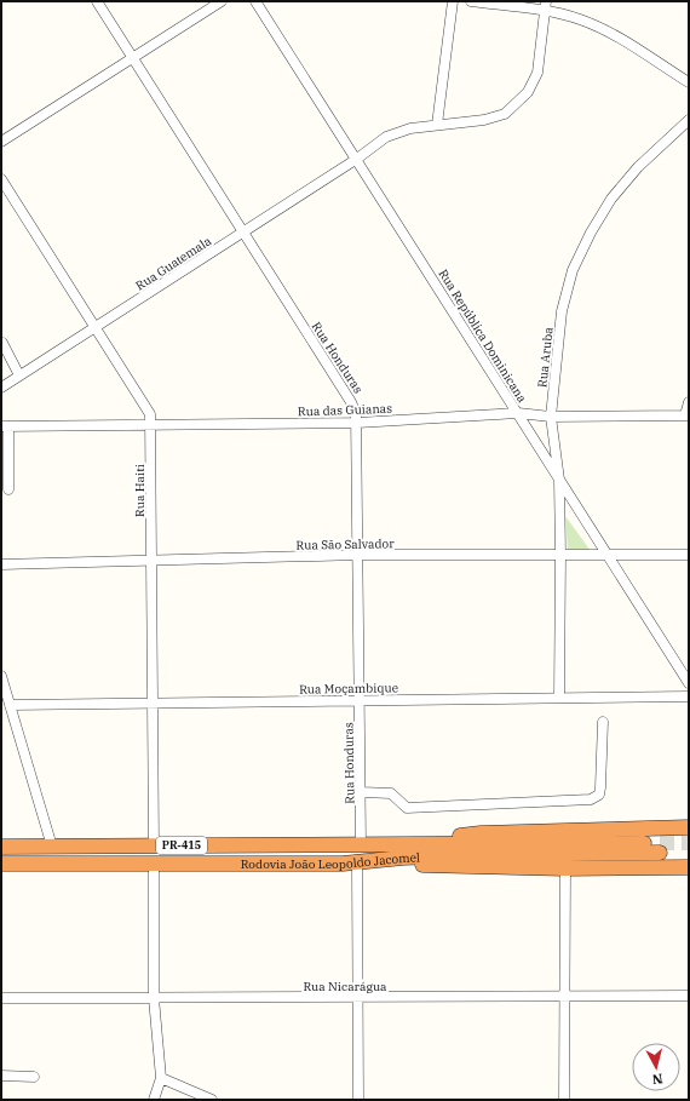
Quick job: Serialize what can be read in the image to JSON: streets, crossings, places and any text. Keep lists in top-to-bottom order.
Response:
{
  "streets": {
    "highway": ["PR-415", "Rodovia João Leopoldo Jacomel"],
    "street": [
      "Rua Guatemala",
      "Rua República Dominicana",
      "Rua Honduras",
      "Rua Aruba",
      "Rua das Guianas",
      "Rua Haiti",
      "Rua São Salvador",
      "Rua Moçambique",
      "Rua Nicarágua"
    ]
  },
  "crossings": [
    ["Rua Guatemala", "Rua República Dominicana"],
    ["Rua Guatemala", "Rua Honduras"],
    ["Rua Guatemala", "Rua Haiti"],
    ["Rua República Dominicana", "Rua Aruba"],
    ["Rua República Dominicana", "Rua das Guianas"],
    ["Rua República Dominicana", "Rua São Salvador"],
    ["Rua Honduras", "Rua das Guianas"],
    ["Rua Honduras", "Rua São Salvador"],
    ["Rua Honduras", "Rua Moçambique"],
    ["Rua Honduras", "Rodovia João Leopoldo Jacomel"],
    ["Rua Aruba", "Rua das Guianas"],
    ["Rua Aruba", "Rua São Salvador"],
    ["Rua Aruba", "Rua Moçambique"],
    ["Rua das Guianas", "Rua Haiti"],
    ["Rua Haiti", "Rua São Salvador"],
    ["Rua Haiti", "Rua Moçambique"],
    ["Rua Haiti", "Rodovia João Leopoldo Jacomel"]
  ],
  "north": "bottom"
}
